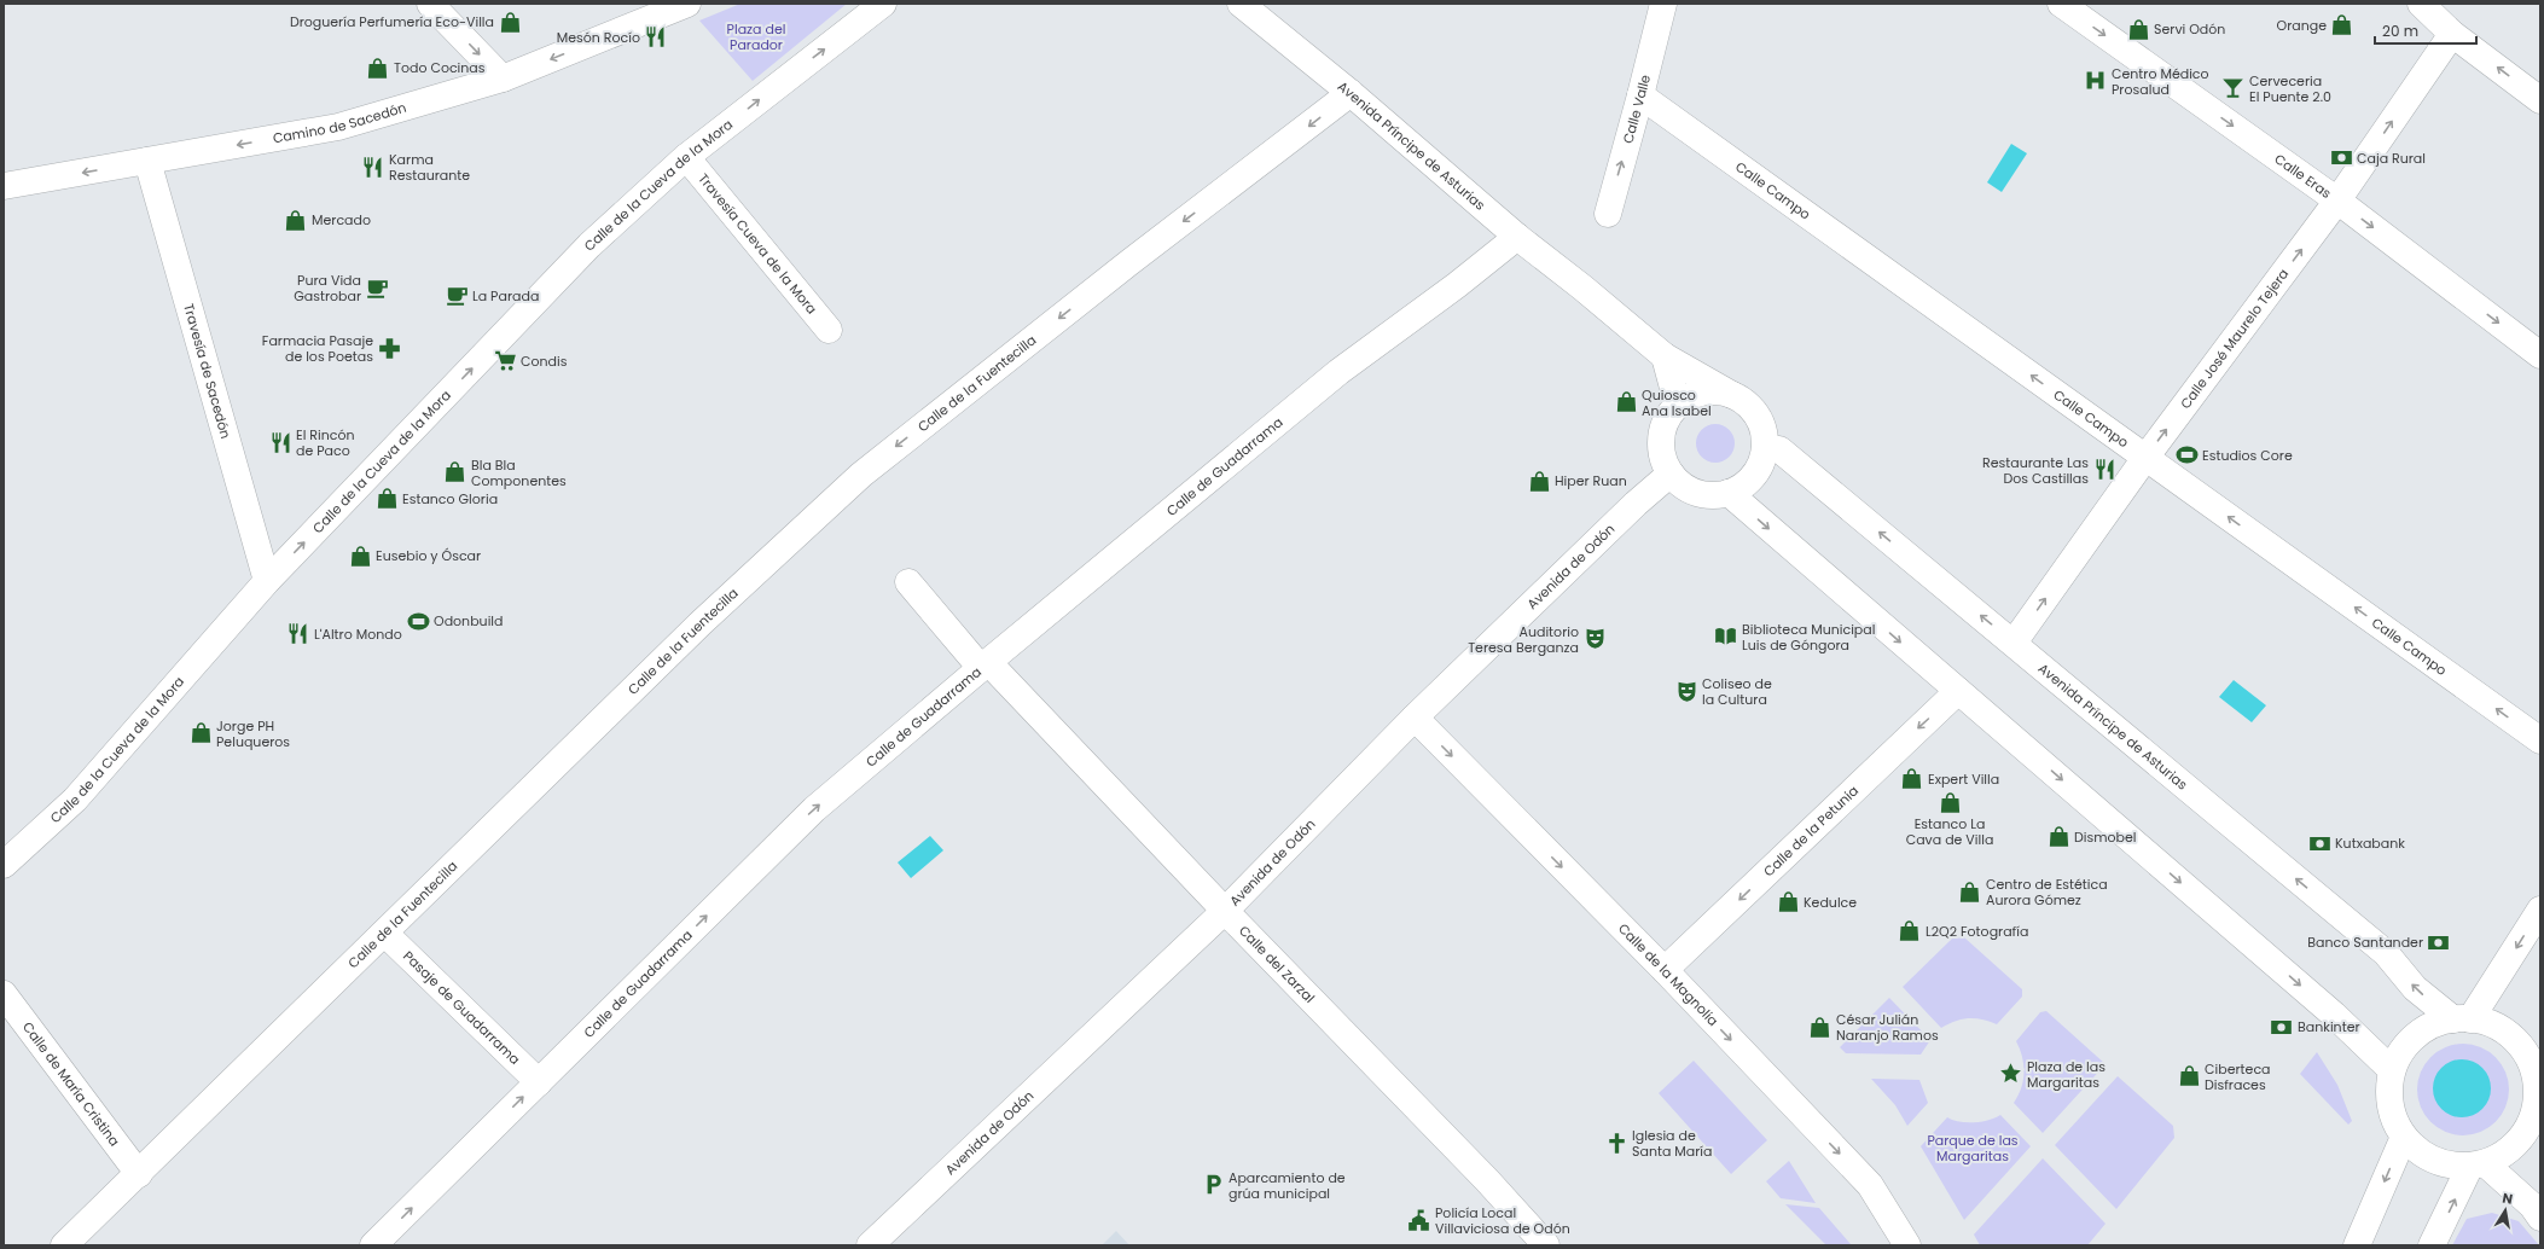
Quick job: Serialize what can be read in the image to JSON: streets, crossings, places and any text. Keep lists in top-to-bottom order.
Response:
{
  "streets": {
    "street": [
      "Calle Valle",
      "Camino de Sacedón",
      "Avenida Príncipe de Asturias",
      "Calle Eras",
      "Calle de la Cueva de la Mora",
      "Calle Campo",
      "Travesía Cueva de la Mora",
      "Calle José Maurelo Tejera",
      "Travesía de Sacedón",
      "Calle de la Fuentecilla",
      "Calle de Guadarrama",
      "Avenida de Odón",
      "Calle de la Petunia",
      "Calle del Zarzal",
      "Calle de la Magnolia",
      "Pasaje de Guadarrama",
      "Calle de María Cristina"
    ]
  },
  "crossings": [
    ["Calle Valle", "Calle Campo"],
    ["Camino de Sacedón", "Travesía de Sacedón"],
    ["Avenida Príncipe de Asturias", "Calle José Maurelo Tejera"],
    ["Avenida Príncipe de Asturias", "Calle de la Fuentecilla"],
    ["Avenida Príncipe de Asturias", "Calle de Guadarrama"],
    ["Avenida Príncipe de Asturias", "Avenida de Odón"],
    ["Calle Eras", "Calle José Maurelo Tejera"],
    ["Calle de la Cueva de la Mora", "Travesía Cueva de la Mora"],
    ["Calle de la Cueva de la Mora", "Travesía de Sacedón"],
    ["Calle Campo", "Calle José Maurelo Tejera"],
    ["Calle de la Fuentecilla", "Pasaje de Guadarrama"],
    ["Calle de la Fuentecilla", "Calle de María Cristina"],
    ["Calle de Guadarrama", "Calle del Zarzal"],
    ["Calle de Guadarrama", "Pasaje de Guadarrama"],
    ["Avenida de Odón", "Calle del Zarzal"],
    ["Avenida de Odón", "Calle de la Magnolia"],
    ["Calle de la Petunia", "Calle de la Magnolia"]
  ],
  "one_way": [
    "Calle Valle",
    "Camino de Sacedón",
    "Calle Eras",
    "Calle de la Cueva de la Mora",
    "Calle Campo",
    "Calle José Maurelo Tejera",
    "Calle de la Fuentecilla",
    "Calle de Guadarrama",
    "Calle de la Petunia",
    "Calle de la Magnolia"
  ],
  "parks": ["Plaza del Parador", "Parque de las Margaritas"],
  "places": {
    "shop": [
      "Droguería Perfumería Eco-Villa",
      "Orange",
      "Servi Odón",
      "Todo Cocinas",
      "Mercado",
      "Quiosco Ana Isabel",
      "Bla Bla Componentes",
      "Hiper Ruan",
      "Estanco Gloria",
      "Eusebio y Óscar",
      "Jorge PH Peluqueros",
      "Expert Villa",
      "Estanco La Cava de Villa",
      "Dismobel",
      "Centro de Estética Aurora Gómez",
      "Kedulce",
      "L2Q2 Fotografía",
      "César Julián Naranjo Ramos",
      "Ciberteca Disfraces"
    ],
    "restaurant": [
      "Mesón Rocío",
      "Karma Restaurante",
      "El Rincón de Paco",
      "Restaurante Las Dos Castillas",
      "L'Altro Mondo"
    ],
    "hospital": ["Centro Médico Prosalud"],
    "bar": ["Cerveceria El Puente 2.0"],
    "bank": [
      "Caja Rural",
      "Kutxabank",
      "Banco Santander",
      "Bankinter"
    ],
    "cafe": ["Pura Vida Gastrobar", "La Parada"],
    "pharmacy": ["Farmacia Pasaje de los Poetas"],
    "supermarket": ["Condis"],
    "sports": ["Estudios Core", "Odonbuild"],
    "library": ["Biblioteca Municipal Luis de Góngora"],
    "theatre": ["Auditorio Teresa Berganza", "Coliseo de la Cultura"],
    "place": ["Plaza de las Margaritas"],
    "church": ["Iglesia de Santa María"],
    "parking": ["Aparcamiento de grúa municipal"],
    "public building": ["Policía Local Villaviciosa de Odón"]
  },
  "scale_bar": "20 m",
  "north": "top"
}
